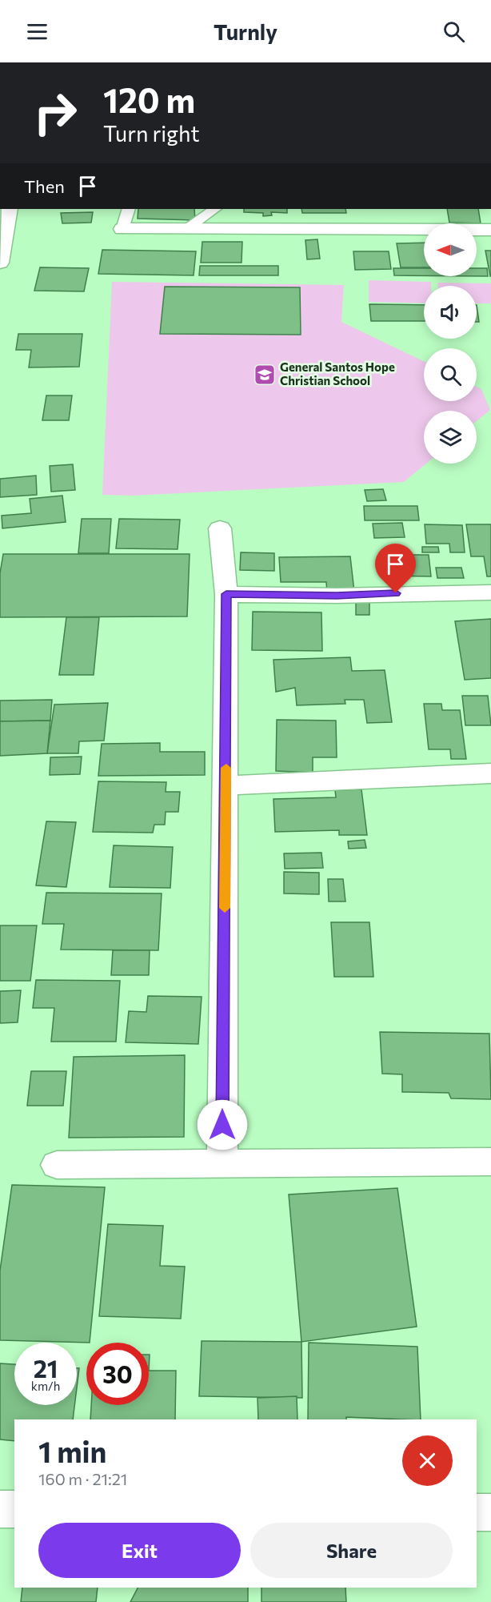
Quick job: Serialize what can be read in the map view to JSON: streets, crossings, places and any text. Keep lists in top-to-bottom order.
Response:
{
  "places": {
    "school or university": ["General Santos Hope Christian School"]
  },
  "north": "left",
  "page": {
    "header": "Turnly",
    "turn": ["120 m", "Turn right"],
    "then": "Then",
    "speed": "21 km/h",
    "limit": "30",
    "heading": ["1 min", "160 m · 21:21"],
    "buttons": ["Exit", "Share"]
  }
}
